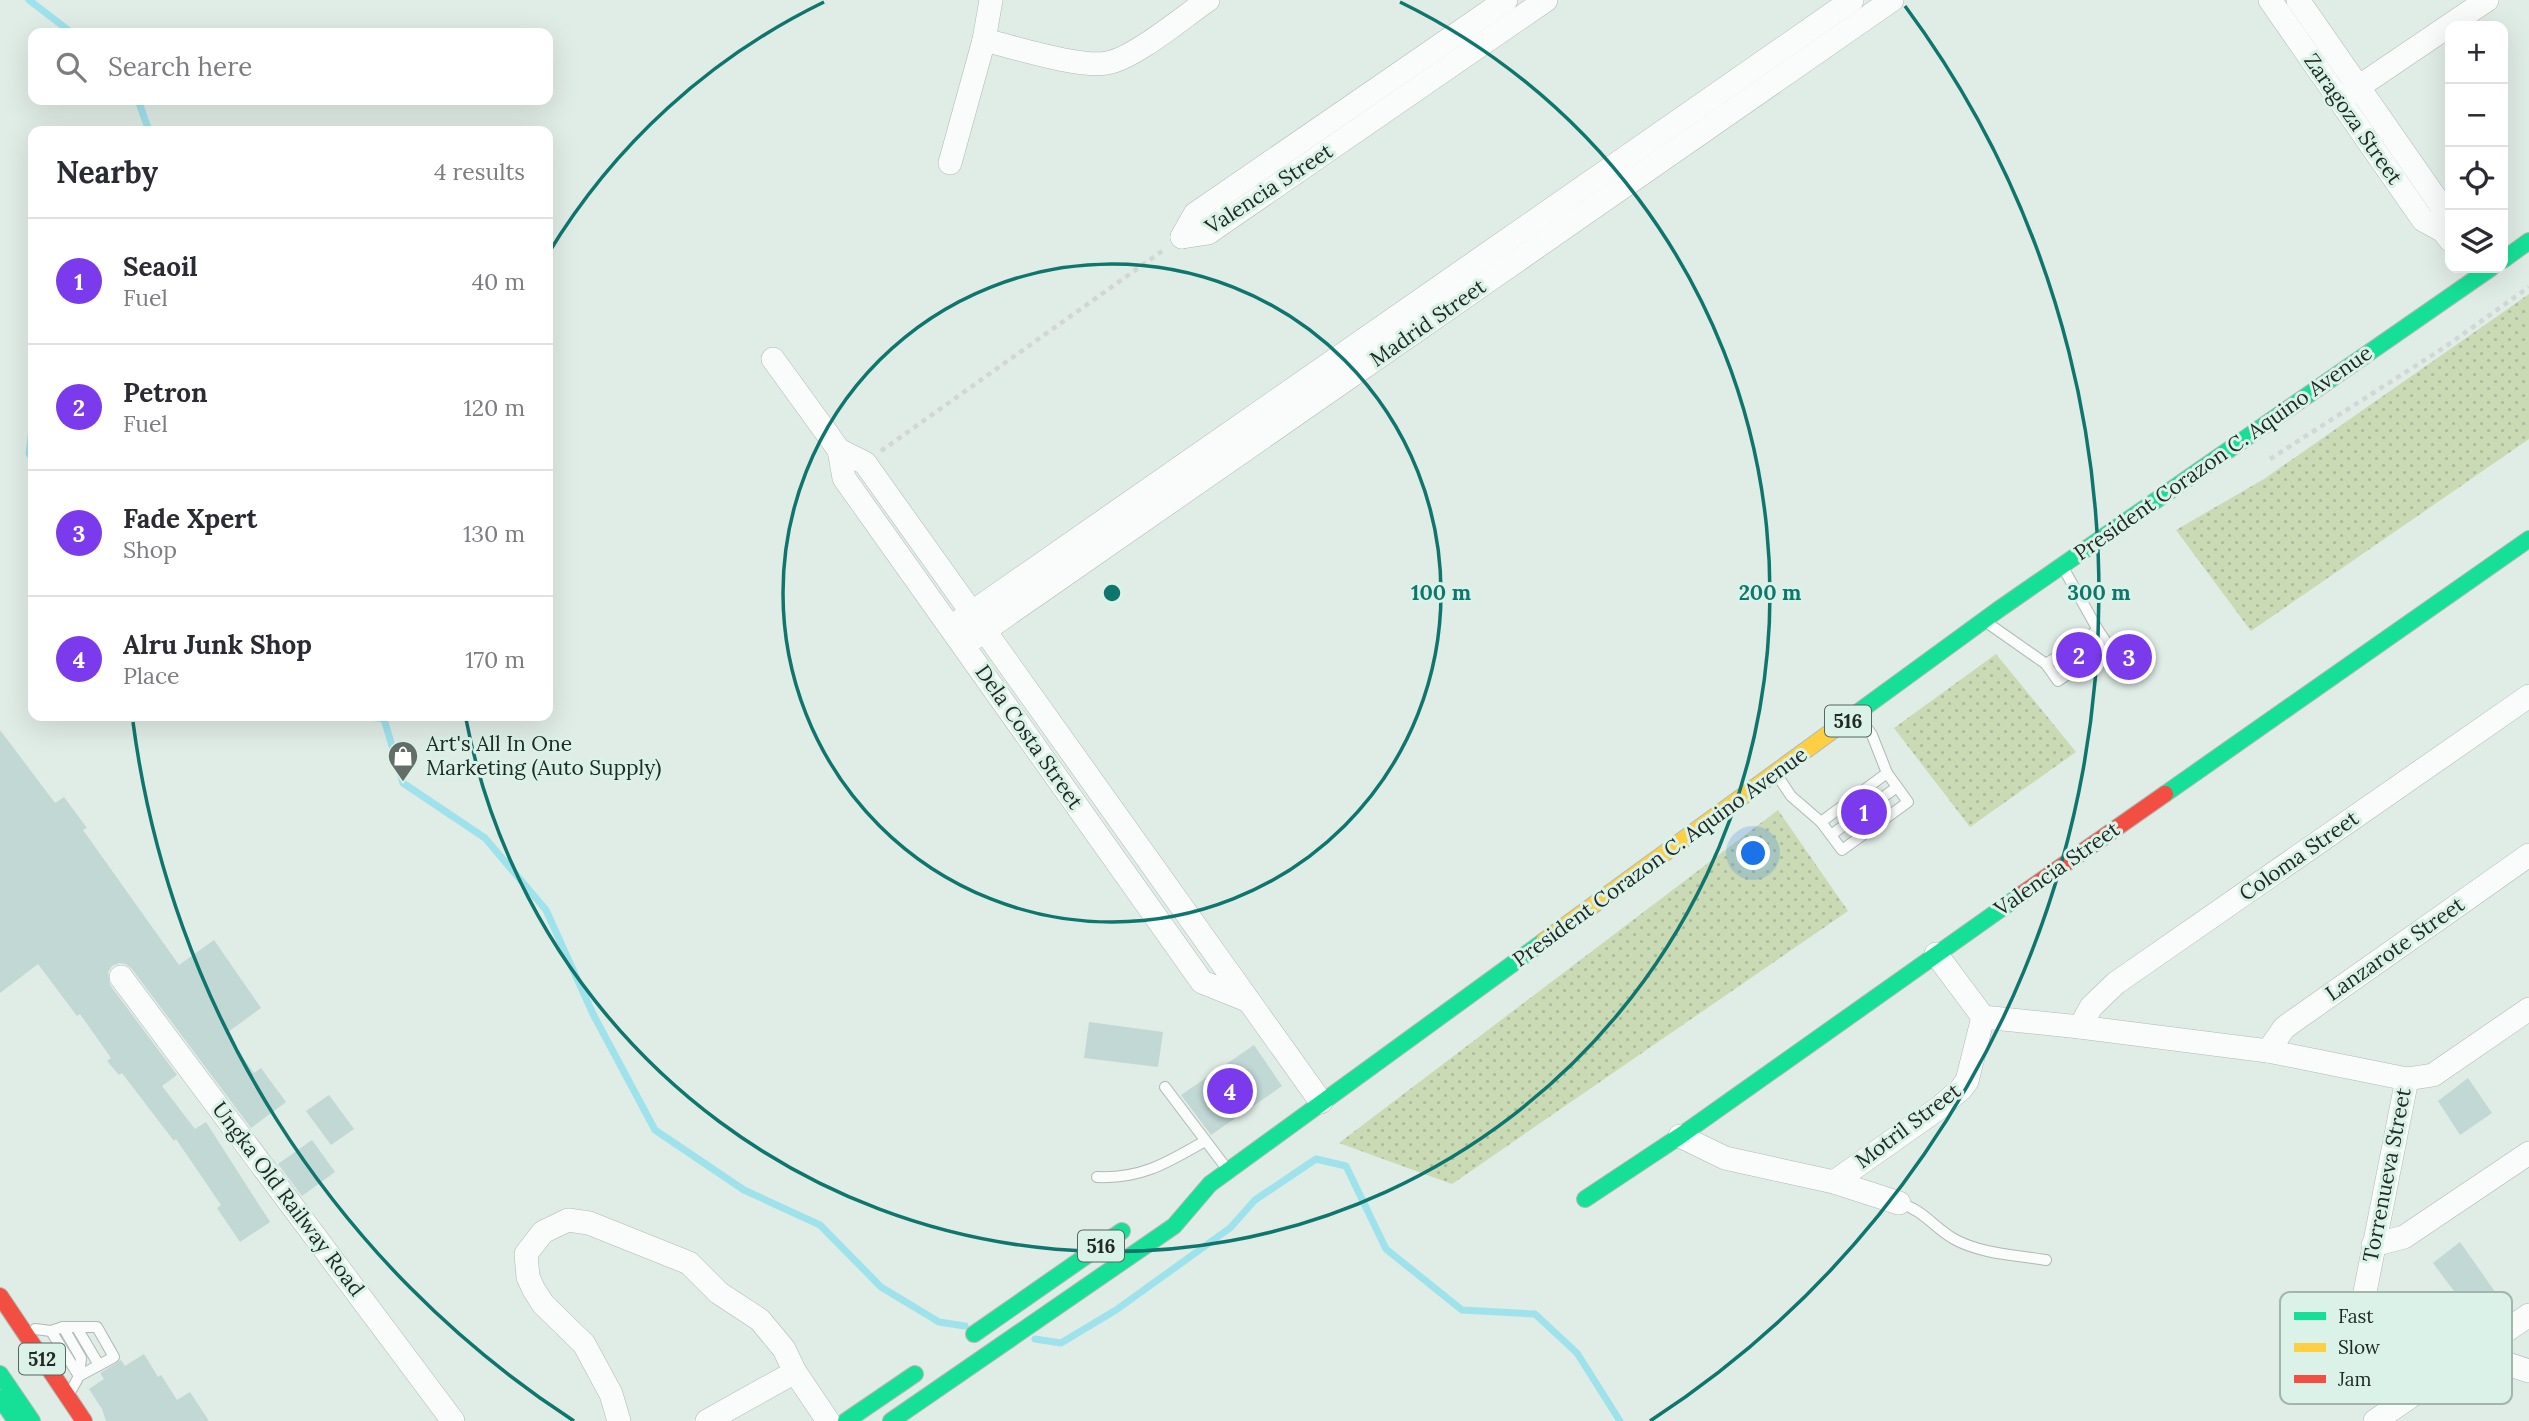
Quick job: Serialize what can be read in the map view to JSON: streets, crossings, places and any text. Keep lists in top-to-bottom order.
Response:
{
  "streets": {
    "main road": [
      "Valencia Street",
      "President Corazon C. Aquino Avenue",
      "516",
      "512"
    ],
    "street": [
      "Zaragoza Street",
      "Madrid Street",
      "Dela Costa Street",
      "Coloma Street",
      "Lanzarote Street",
      "Motril Street",
      "Torrenueva Street",
      "Ungka Old Railway Road"
    ]
  },
  "crossings": [
    ["Madrid Street", "Dela Costa Street"],
    ["President Corazon C. Aquino Avenue", "Dela Costa Street"],
    ["Coloma Street", "Torrenueva Street"],
    ["Lanzarote Street", "Torrenueva Street"],
    ["Motril Street", "Torrenueva Street"]
  ],
  "places": {
    "shop": ["Art's All In One Marketing (Auto Supply)"]
  },
  "legend": ["Fast", "Slow", "Jam"],
  "page": {
    "map_buttons": ["+", "−"],
    "search": "Search here",
    "heading": ["Nearby", "4 results"],
    "list": [
      {
        "mark": "1",
        "name": "Seaoil",
        "note": "Fuel",
        "value": "40 m"
      },
      {
        "mark": "2",
        "name": "Petron",
        "note": "Fuel",
        "value": "120 m"
      },
      {
        "mark": "3",
        "name": "Fade Xpert",
        "note": "Shop",
        "value": "130 m"
      },
      {
        "mark": "4",
        "name": "Alru Junk Shop",
        "note": "Place",
        "value": "170 m"
      }
    ],
    "pins": [
      "2",
      "3",
      "1",
      "4"
    ]
  },
  "rings": ["100 m", "200 m", "300 m"]
}
